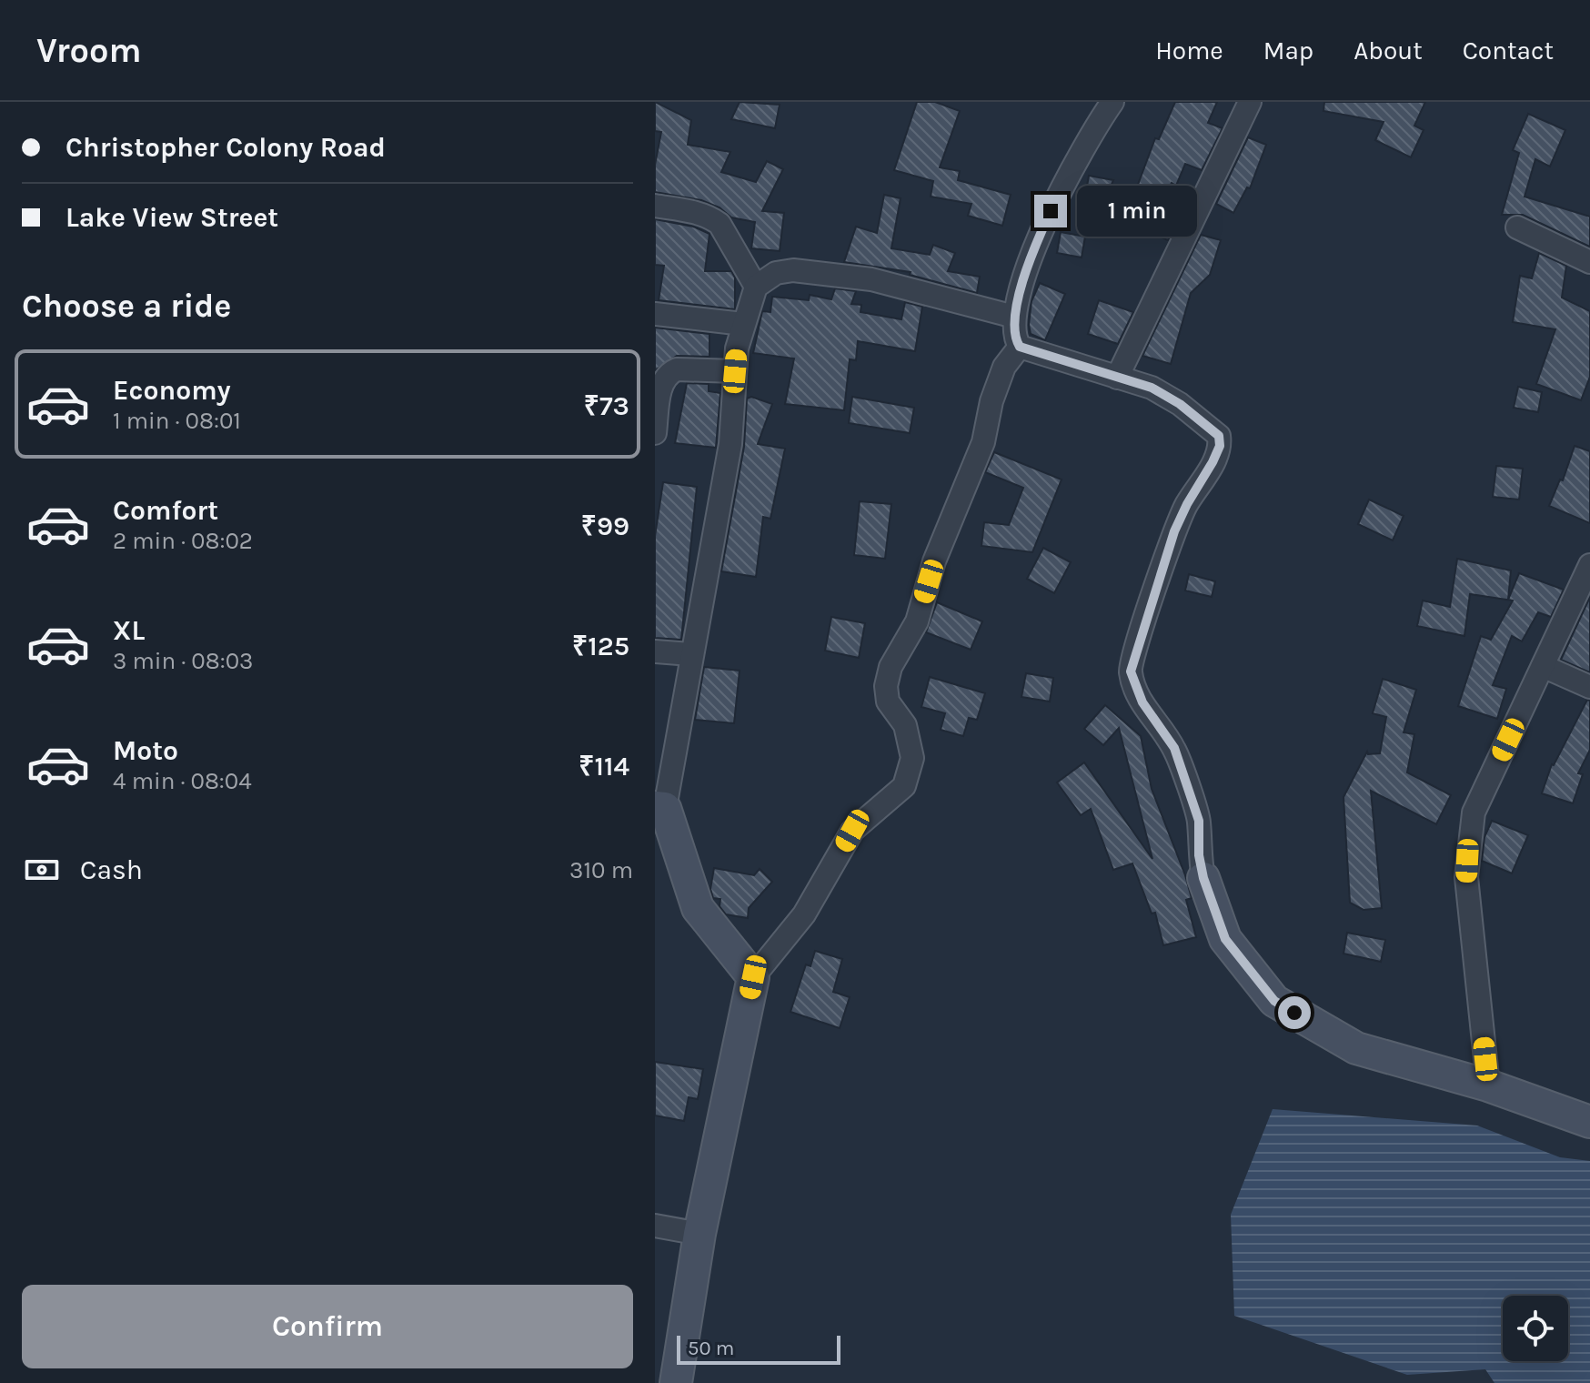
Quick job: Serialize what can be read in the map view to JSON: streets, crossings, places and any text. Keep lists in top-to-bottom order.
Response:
{
  "scale_bar": "50 m",
  "page": {
    "header": "Vroom",
    "nav": [
      "Home",
      "Map",
      "About",
      "Contact"
    ],
    "banner": ["Christopher Colony Road", "Lake View Street"],
    "bubble": "1 min",
    "heading": "Choose a ride",
    "list": [
      {
        "name": "Economy",
        "note": "1 min · 08:01",
        "value": "₹73"
      },
      {
        "name": "Comfort",
        "note": "2 min · 08:02",
        "value": "₹99"
      },
      {
        "name": "XL",
        "note": "3 min · 08:03",
        "value": "₹125"
      },
      {
        "name": "Moto",
        "note": "4 min · 08:04",
        "value": "₹114"
      }
    ],
    "pay": ["Cash", "310 m"],
    "buttons": "Confirm",
    "scale": "50 m"
  }
}
